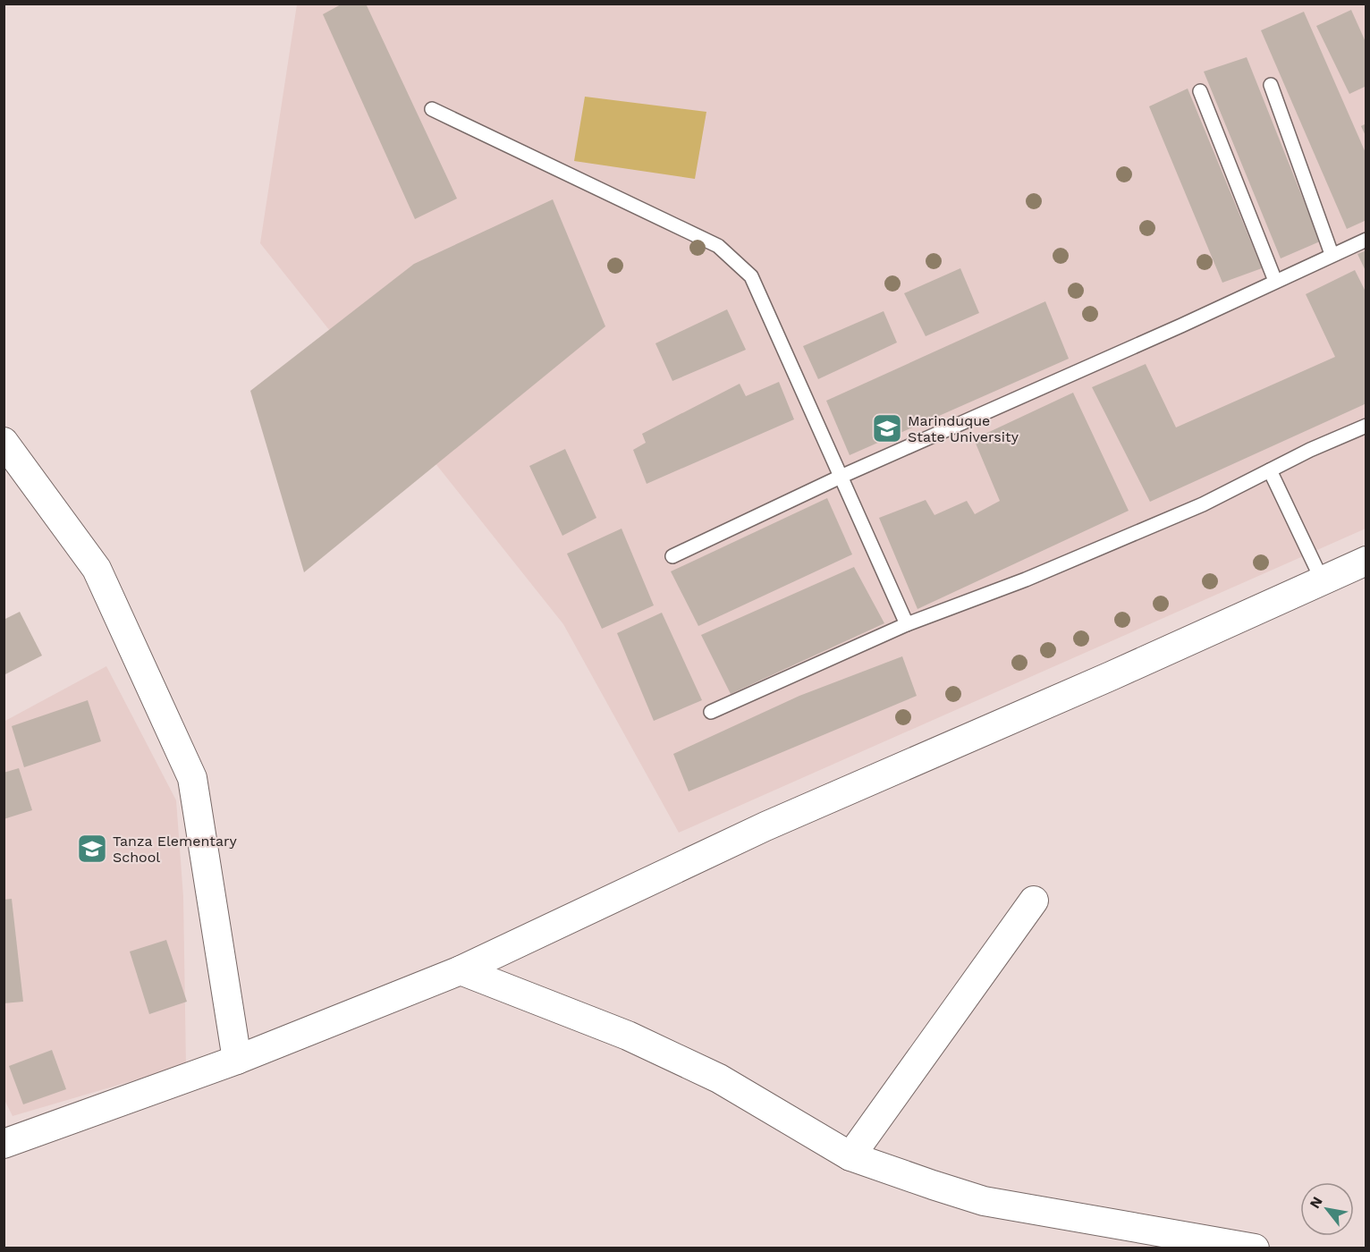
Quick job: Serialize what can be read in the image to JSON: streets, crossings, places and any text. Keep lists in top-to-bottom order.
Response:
{
  "places": {
    "school or university": ["Marinduque State University", "Tanza Elementary School"]
  },
  "north": "top left"
}
